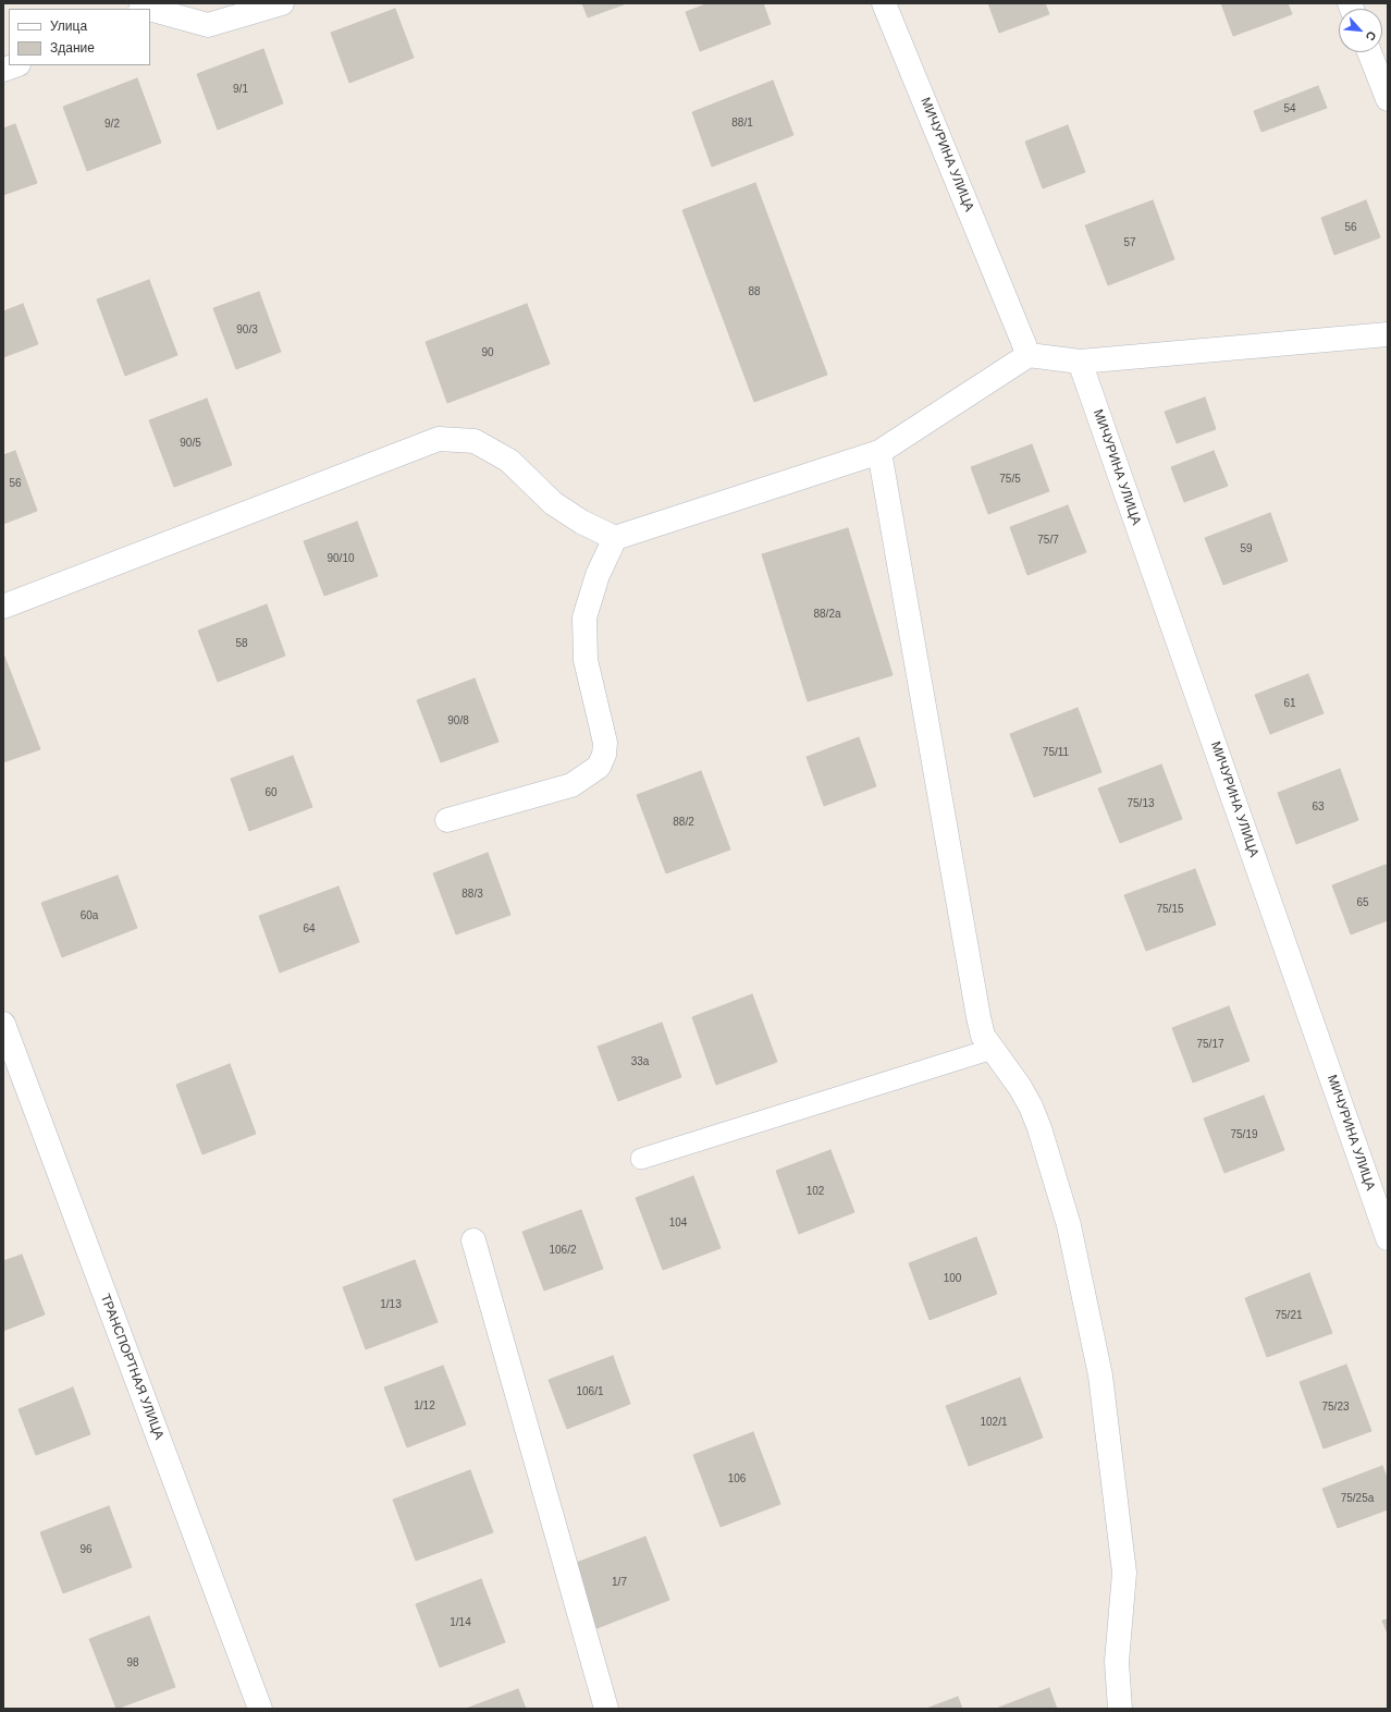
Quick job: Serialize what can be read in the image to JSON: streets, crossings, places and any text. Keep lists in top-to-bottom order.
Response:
{
  "streets": {
    "street": ["МИЧУРИНА УЛИЦА", "ТРАНСПОРТНАЯ УЛИЦА"]
  },
  "house_numbers": [
    "9/1",
    "54",
    "88/1",
    "9/2",
    "56",
    "57",
    "88",
    "90/3",
    "90",
    "90/5",
    "75/5",
    "56",
    "75/7",
    "59",
    "90/10",
    "88/2а",
    "58",
    "61",
    "90/8",
    "75/11",
    "60",
    "75/13",
    "63",
    "88/2",
    "88/3",
    "65",
    "75/15",
    "60а",
    "64",
    "75/17",
    "33а",
    "75/19",
    "102",
    "104",
    "106/2",
    "100",
    "1/13",
    "75/21",
    "106/1",
    "1/12",
    "75/23",
    "102/1",
    "106",
    "75/25а",
    "96",
    "1/7",
    "1/14",
    "98"
  ],
  "legend": ["Улица", "Здание"],
  "north": "bottom right"
}
